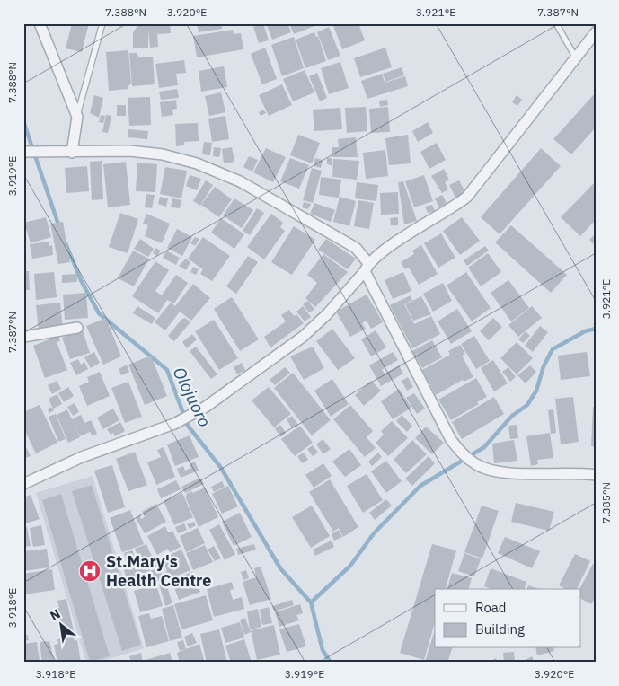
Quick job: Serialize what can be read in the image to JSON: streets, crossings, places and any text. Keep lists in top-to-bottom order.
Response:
{
  "water": ["Olojuoro"],
  "places": {
    "hospital": ["St.Mary's Health Centre"]
  },
  "legend": ["Road", "Building"],
  "north": "top left",
  "coordinates": [
    "7.388°N",
    "3.920°E",
    "3.921°E",
    "7.387°N",
    "3.919°E",
    "7.385°N",
    "3.918°E"
  ]
}
